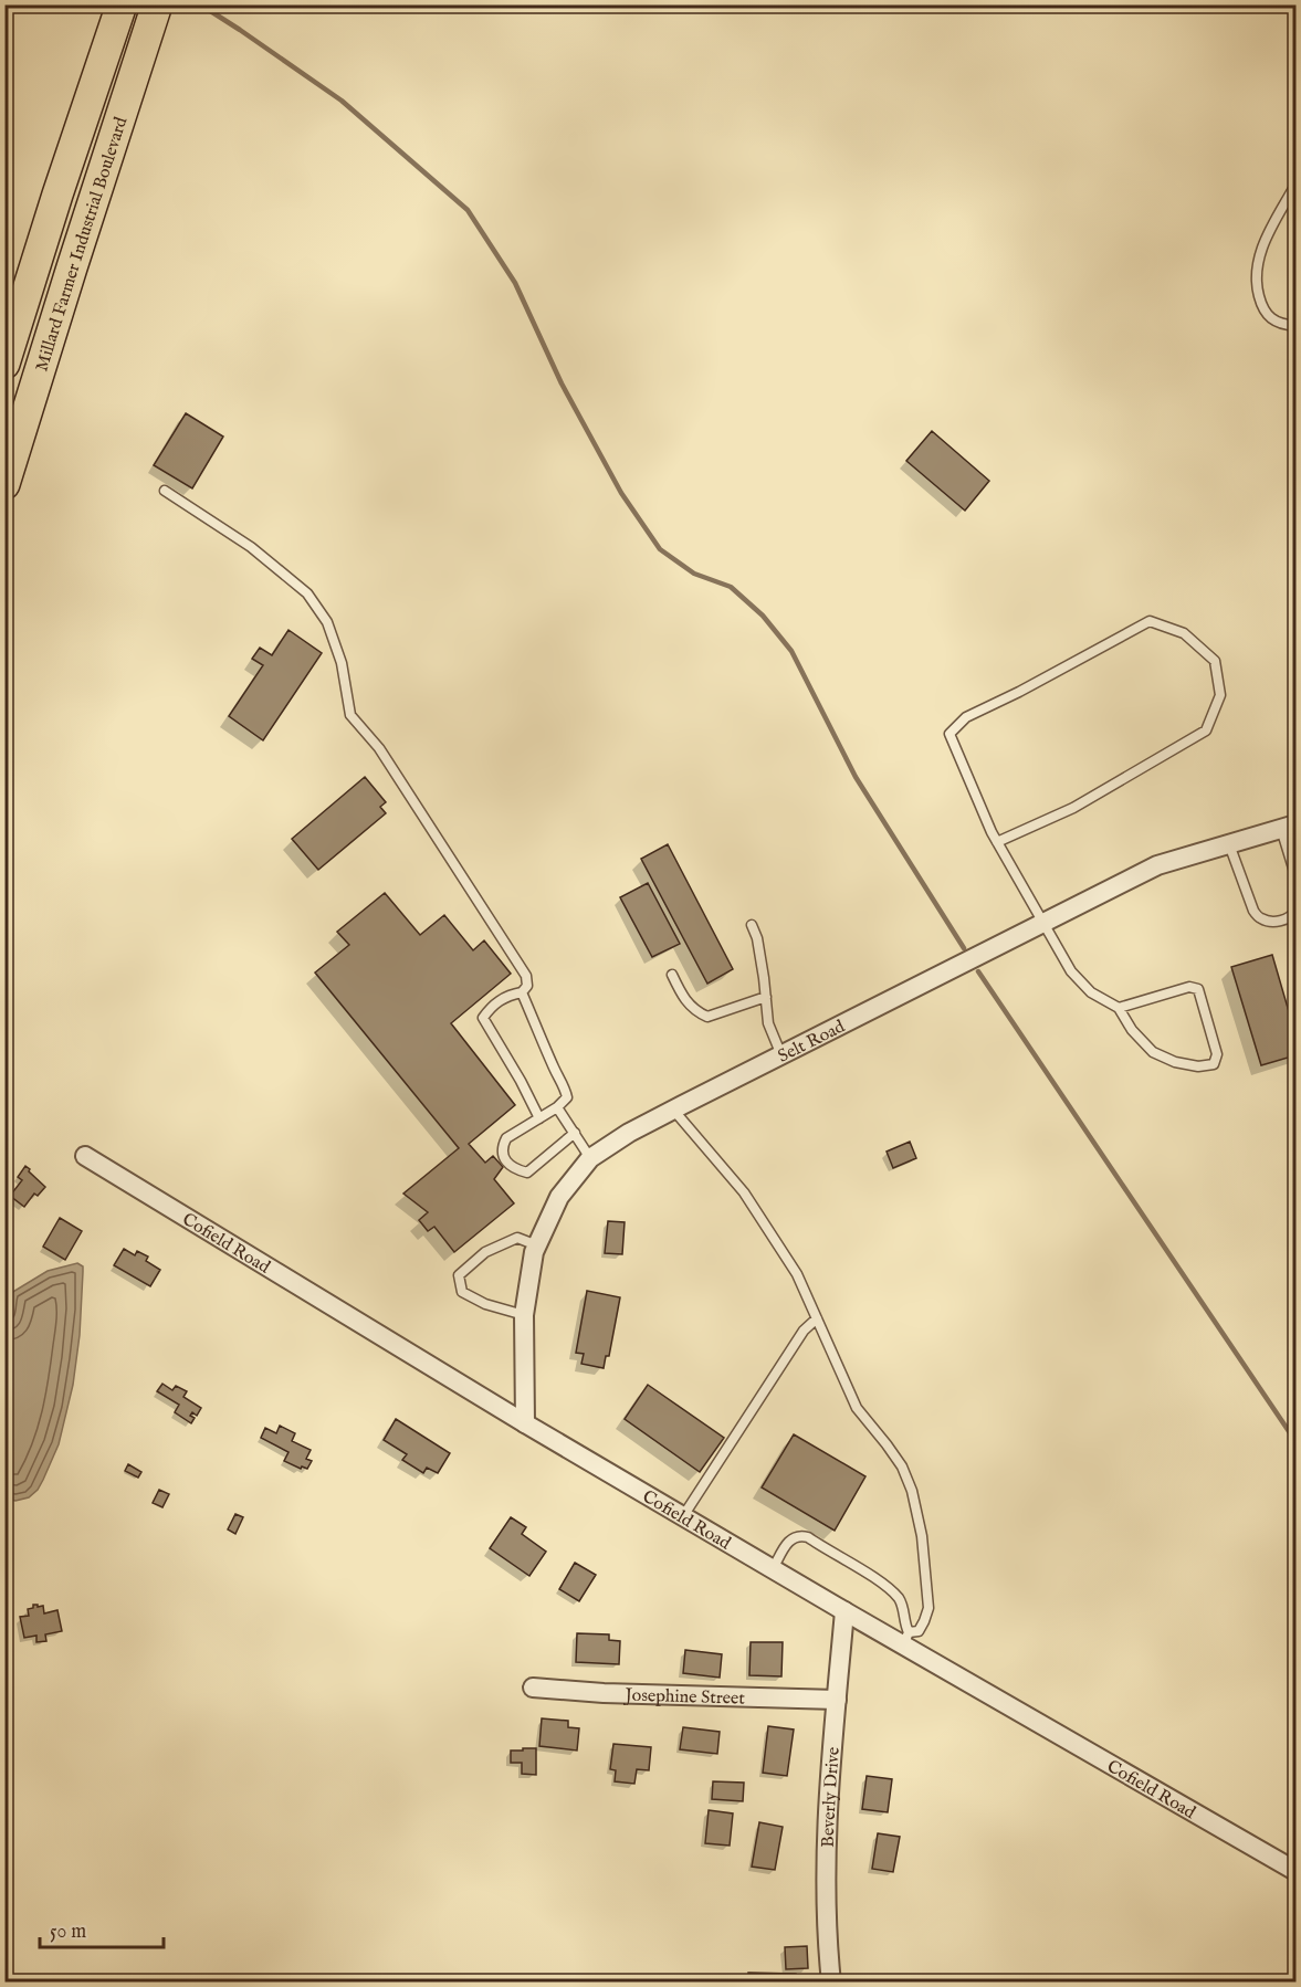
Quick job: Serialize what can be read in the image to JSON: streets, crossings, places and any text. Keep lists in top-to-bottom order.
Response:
{
  "streets": {
    "main road": ["Millard Farmer Industrial Boulevard"],
    "street": [
      "Selt Road",
      "Cofield Road",
      "Josephine Street",
      "Beverly Drive"
    ]
  },
  "crossings": [
    ["Selt Road", "Cofield Road"],
    ["Cofield Road", "Beverly Drive"],
    ["Josephine Street", "Beverly Drive"]
  ],
  "scale_bar": "50 m"
}
